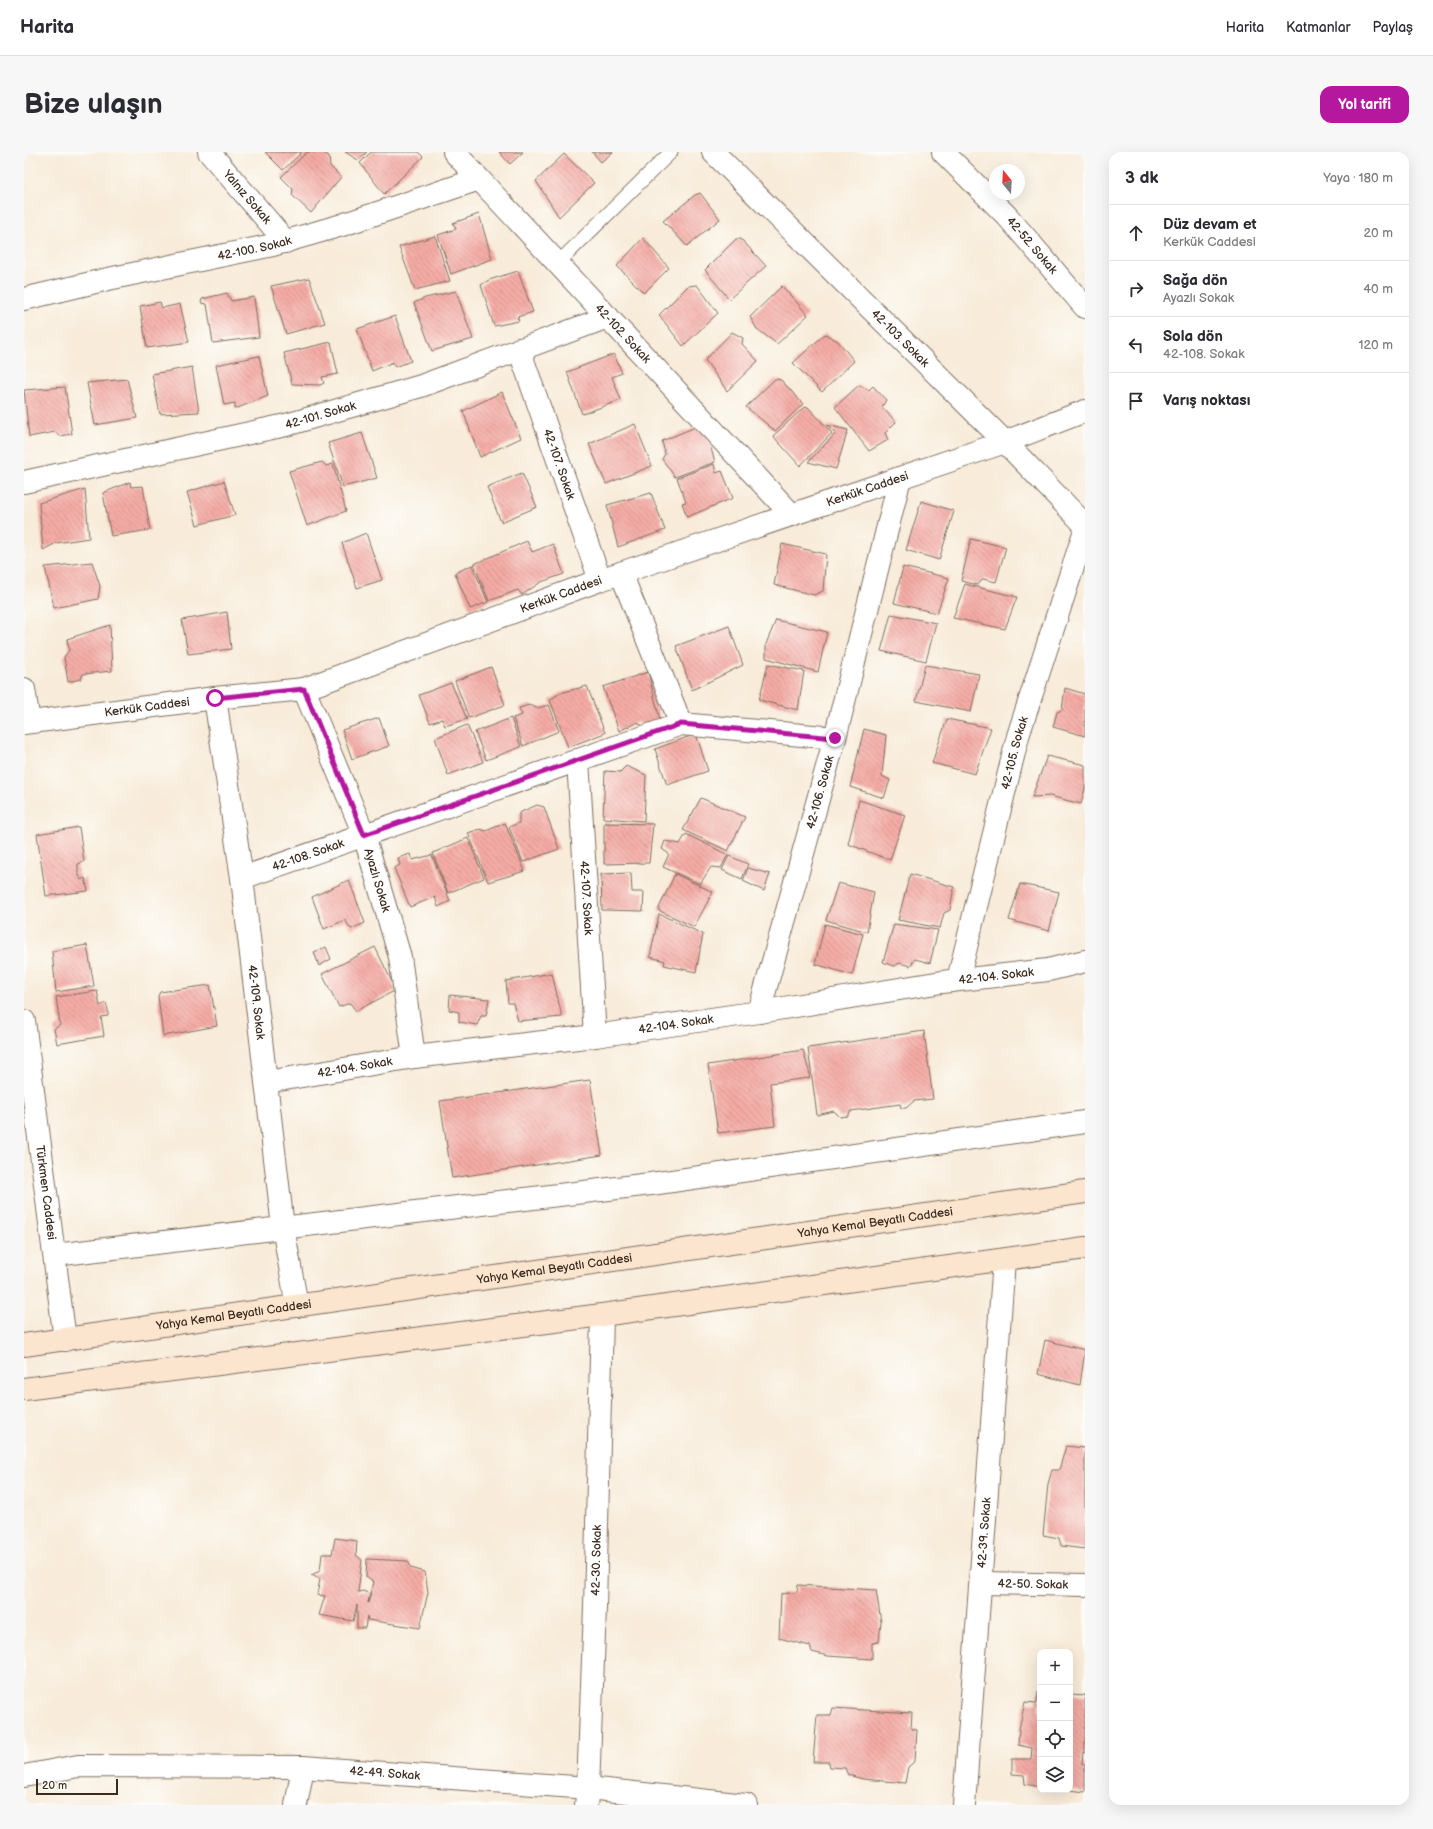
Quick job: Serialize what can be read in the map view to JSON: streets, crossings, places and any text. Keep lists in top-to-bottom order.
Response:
{
  "streets": {
    "street": [
      "Yalnız Sokak",
      "42-52. Sokak",
      "42-100. Sokak",
      "42-102. Sokak",
      "42-103. Sokak",
      "42-101. Sokak",
      "42-107. Sokak",
      "Kerkük Caddesi",
      "42-105. Sokak",
      "42-106. Sokak",
      "42-108. Sokak",
      "Ayazlı Sokak",
      "42-104. Sokak",
      "42-109. Sokak",
      "Türkmen Caddesi",
      "Yahya Kemal Beyatlı Caddesi",
      "42-39. Sokak",
      "42-30. Sokak",
      "42-50. Sokak",
      "42-49. Sokak"
    ]
  },
  "crossings": [
    ["Yalnız Sokak", "42-100. Sokak"],
    ["42-100. Sokak", "42-102. Sokak"],
    ["42-102. Sokak", "42-101. Sokak"],
    ["42-102. Sokak", "Kerkük Caddesi"],
    ["42-103. Sokak", "Kerkük Caddesi"],
    ["42-101. Sokak", "42-107. Sokak"],
    ["42-107. Sokak", "Kerkük Caddesi"],
    ["42-107. Sokak", "42-108. Sokak"],
    ["42-107. Sokak", "42-104. Sokak"],
    ["Kerkük Caddesi", "42-106. Sokak"],
    ["Kerkük Caddesi", "Ayazlı Sokak"],
    ["Kerkük Caddesi", "42-109. Sokak"],
    ["42-105. Sokak", "42-104. Sokak"],
    ["42-106. Sokak", "42-108. Sokak"],
    ["42-106. Sokak", "42-104. Sokak"],
    ["42-108. Sokak", "Ayazlı Sokak"],
    ["42-108. Sokak", "42-109. Sokak"],
    ["Ayazlı Sokak", "42-104. Sokak"],
    ["42-104. Sokak", "42-109. Sokak"],
    ["42-109. Sokak", "Yahya Kemal Beyatlı Caddesi"],
    ["Türkmen Caddesi", "Yahya Kemal Beyatlı Caddesi"],
    ["42-39. Sokak", "42-50. Sokak"],
    ["42-30. Sokak", "42-49. Sokak"]
  ],
  "scale_bar": "20 m",
  "north": "top",
  "page": {
    "header": "Harita",
    "nav": ["Harita", "Katmanlar", "Paylaş"],
    "buttons": "Yol tarifi",
    "title": "Bize ulaşın",
    "heading": ["3 dk", "Yaya · 180 m"],
    "list": [
      ["Düz devam et", "Kerkük Caddesi", "20 m"],
      ["Sağa dön", "Ayazlı Sokak", "40 m"],
      ["Sola dön", "42-108. Sokak", "120 m"],
      "Varış noktası"
    ],
    "map_buttons": ["+", "−"],
    "scale": "20 m"
  }
}
